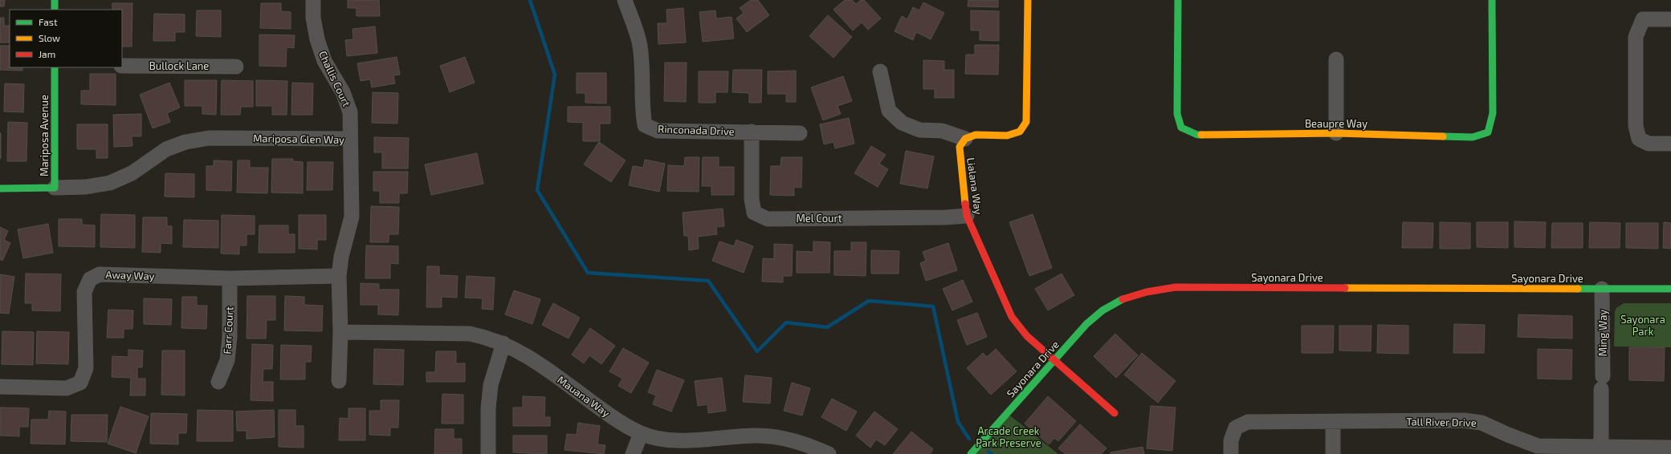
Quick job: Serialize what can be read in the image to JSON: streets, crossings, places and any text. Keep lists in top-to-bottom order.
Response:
{
  "streets": {
    "street": [
      "Bullock Lane",
      "Challis Court",
      "Beaupre Way",
      "Rinconada Drive",
      "Mariposa Avenue",
      "Mariposa Glen Way",
      "Lialana Way",
      "Mel Court",
      "Away Way",
      "Sayonara Drive",
      "Farr Court",
      "Ming Way",
      "Mauana Way",
      "Tall River Drive"
    ]
  },
  "crossings": [
    ["Challis Court", "Mariposa Glen Way"],
    ["Rinconada Drive", "Mel Court"],
    ["Mariposa Avenue", "Mariposa Glen Way"],
    ["Mariposa Glen Way", "Away Way"],
    ["Mariposa Glen Way", "Mauana Way"],
    ["Lialana Way", "Mel Court"],
    ["Lialana Way", "Sayonara Drive"],
    ["Away Way", "Farr Court"],
    ["Sayonara Drive", "Ming Way"],
    ["Ming Way", "Tall River Drive"]
  ],
  "parks": ["Sayonara Park", "Arcade Creek Park Preserve"],
  "legend": ["Fast", "Slow", "Jam"]
}
